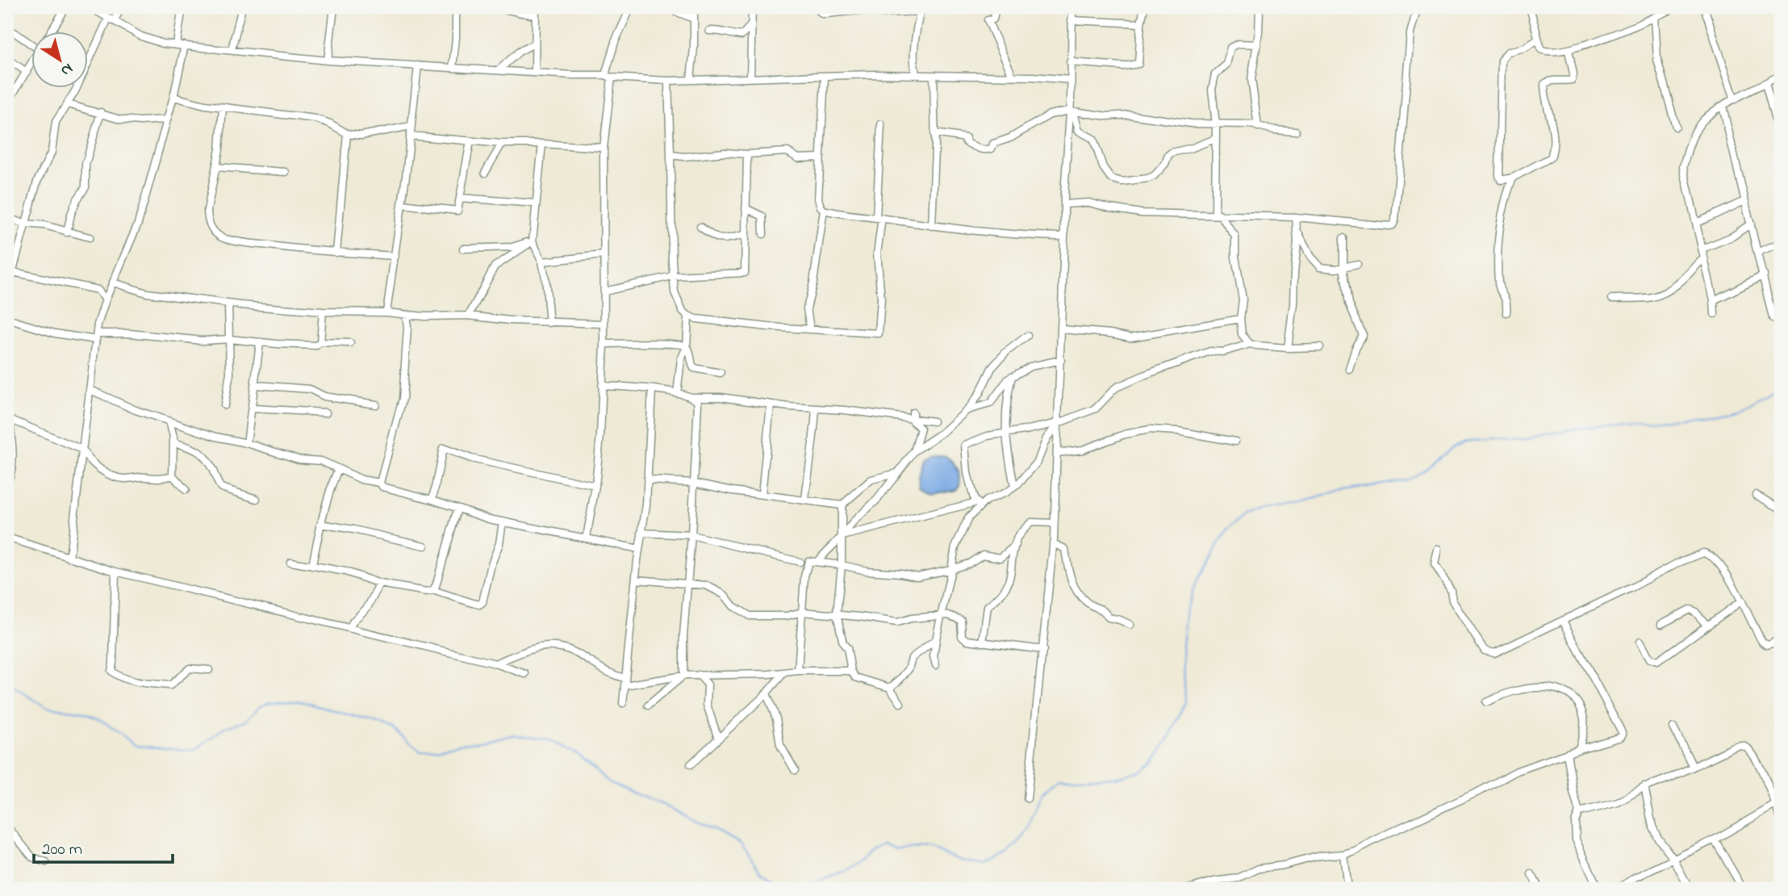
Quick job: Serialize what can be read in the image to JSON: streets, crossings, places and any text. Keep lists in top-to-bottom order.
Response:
{
  "scale_bar": "200 m",
  "north": "bottom right"
}
